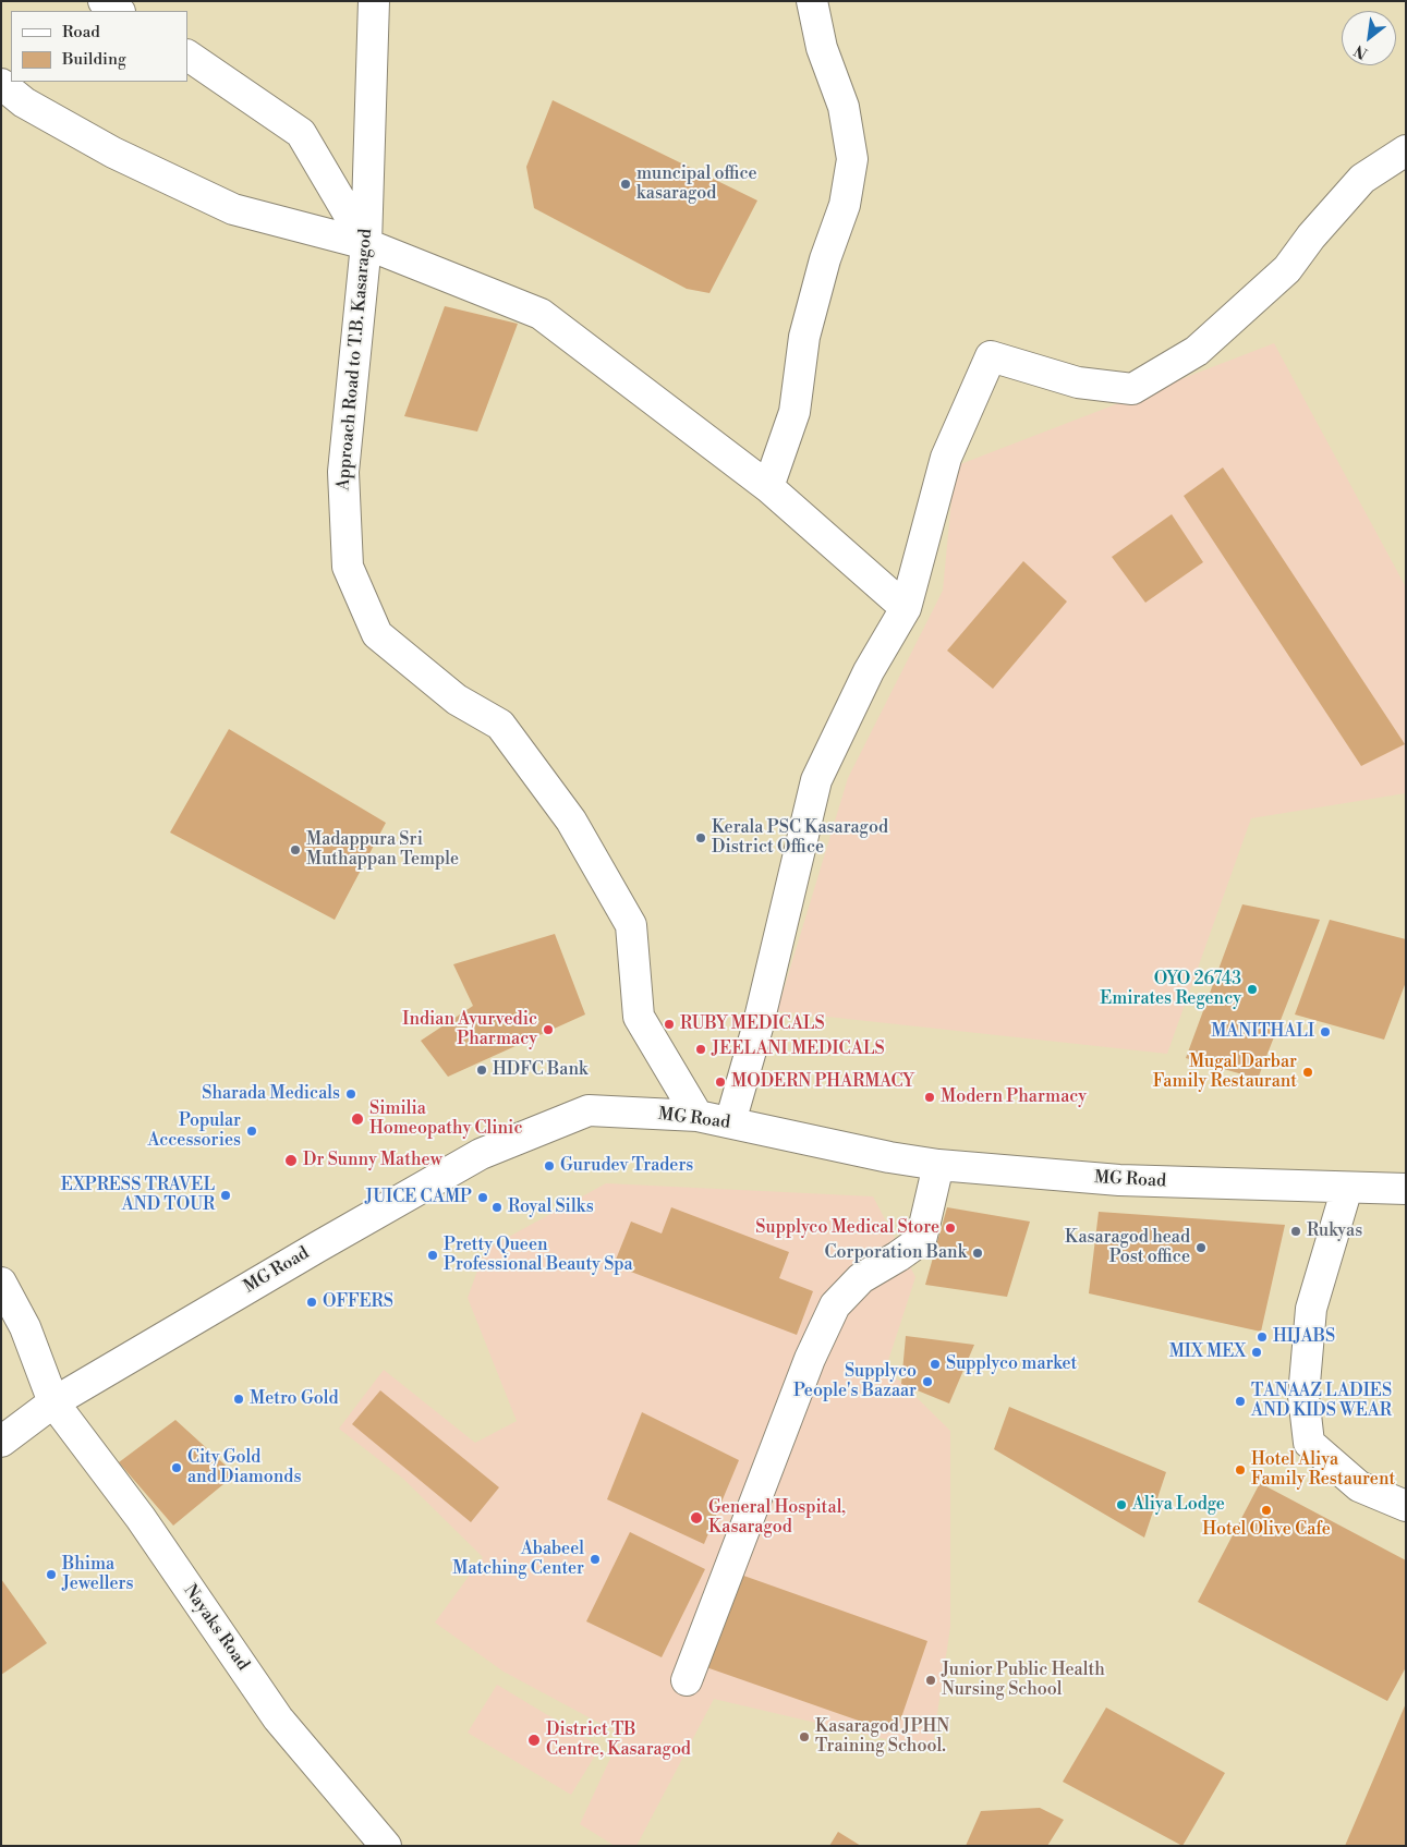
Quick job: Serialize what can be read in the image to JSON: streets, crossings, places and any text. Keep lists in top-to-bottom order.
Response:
{
  "streets": {
    "street": ["Approach Road to T.B. Kasaragod", "MG Road", "Nayaks Road"]
  },
  "crossings": [
    ["Approach Road to T.B. Kasaragod", "MG Road"],
    ["MG Road", "Nayaks Road"]
  ],
  "places": [
    "muncipal office kasaragod",
    "Kerala PSC Kasaragod District Office",
    "Madappura Sri Muthappan Temple",
    "OYO 26743 Emirates Regency",
    "RUBY MEDICALS",
    "Indian Ayurvedic Pharmacy",
    "MANITHALI",
    "JEELANI MEDICALS",
    "HDFC Bank",
    "Mugal Darbar Family Restaurant",
    "MODERN PHARMACY",
    "Sharada Medicals",
    "Modern Pharmacy",
    "Similia Homeopathy Clinic",
    "Popular Accessories",
    "Dr Sunny Mathew",
    "Gurudev Traders",
    "EXPRESS TRAVEL AND TOUR",
    "JUICE CAMP",
    "Royal Silks",
    "Supplyco Medical Store",
    "Rukyas",
    "Kasaragod head Post office",
    "Corporation Bank",
    "Pretty Queen Professional Beauty Spa",
    "OFFERS",
    "HIJABS",
    "MIX MEX",
    "Supplyco market",
    "Supplyco People's Bazaar",
    "Metro Gold",
    "TANAAZ LADIES AND KIDS WEAR",
    "City Gold and Diamonds",
    "Hotel Aliya Family Restaurent",
    "Aliya Lodge",
    "Hotel Olive Cafe",
    "General Hospital, Kasaragod",
    "Ababeel Matching Center",
    "Bhima Jewellers",
    "Junior Public Health Nursing School",
    "Kasaragod JPHN Training School.",
    "District TB Centre, Kasaragod"
  ],
  "legend": ["Road", "Building"],
  "north": "bottom left"
}
